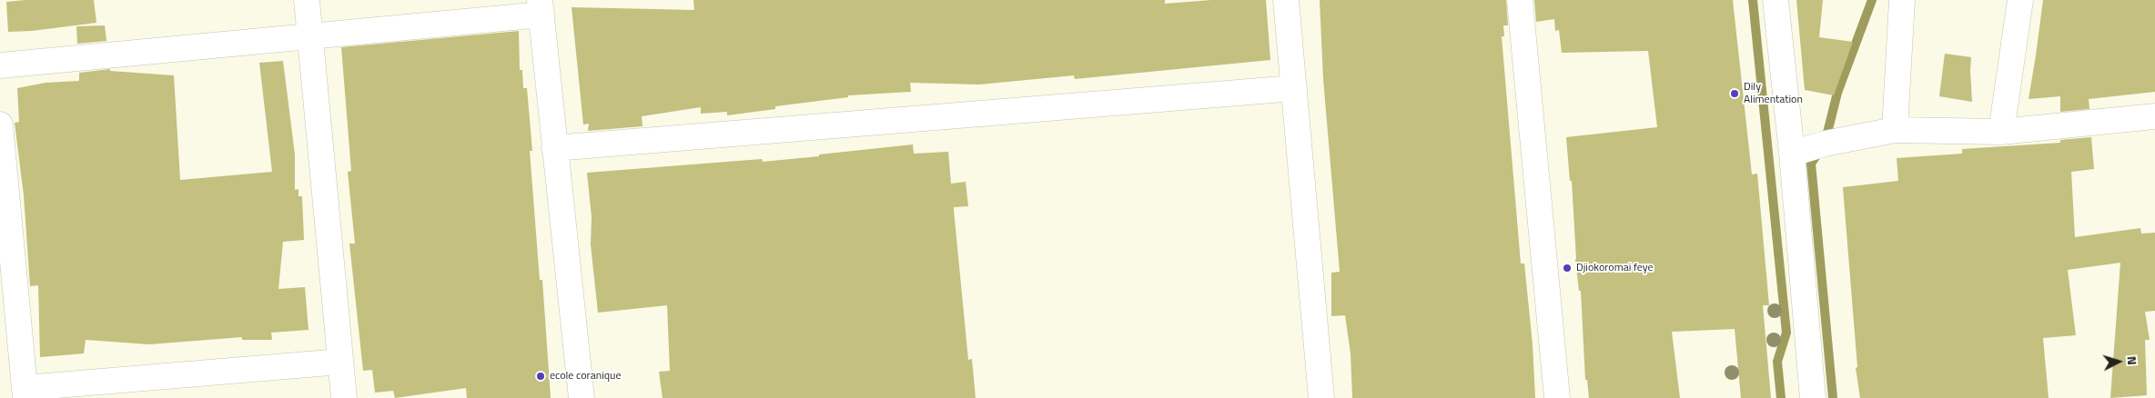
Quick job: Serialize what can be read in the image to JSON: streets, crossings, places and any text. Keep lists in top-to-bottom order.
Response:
{
  "places": ["Dily Alimentation", "Djiokoromai feye", "ecole coranique"],
  "north": "right"
}
